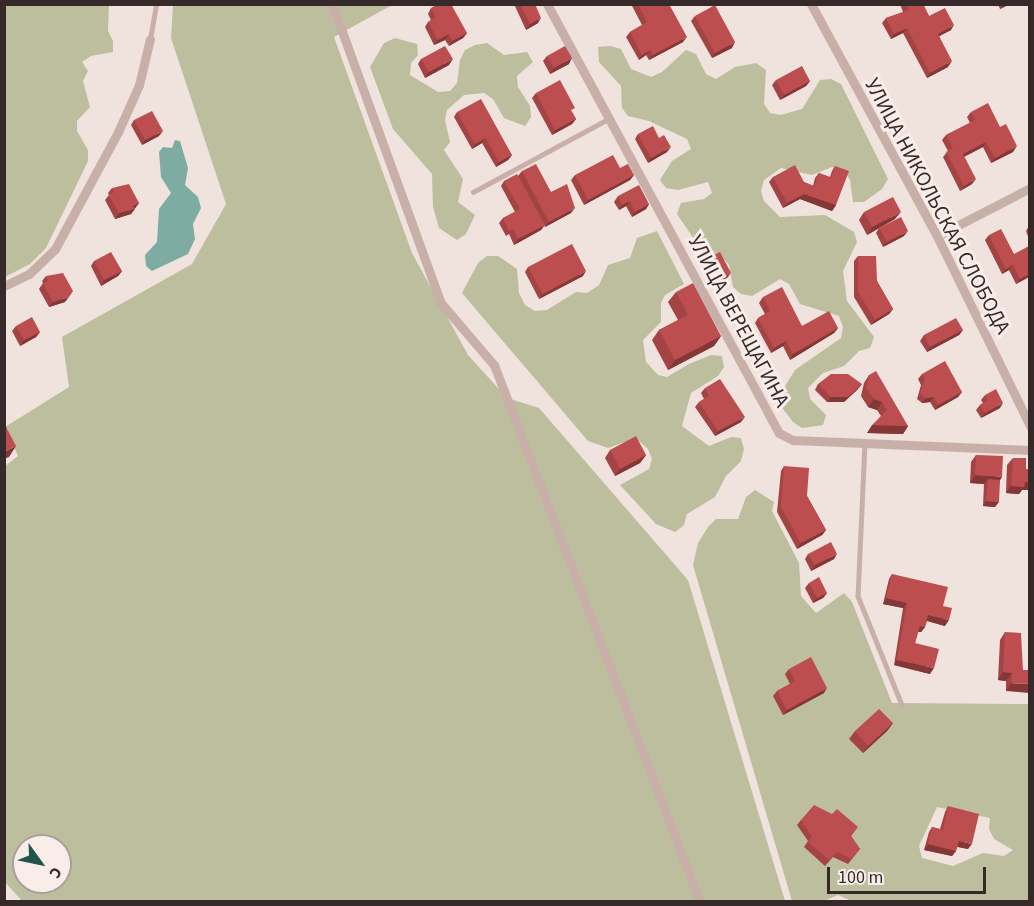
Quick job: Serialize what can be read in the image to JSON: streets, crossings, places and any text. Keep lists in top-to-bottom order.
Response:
{
  "streets": {
    "street": ["УЛИЦА НИКОЛЬСКАЯ СЛОБОДА", "УЛИЦА ВЕРЕЩАГИНА"]
  },
  "scale_bar": "100 m",
  "north": "bottom right"
}
